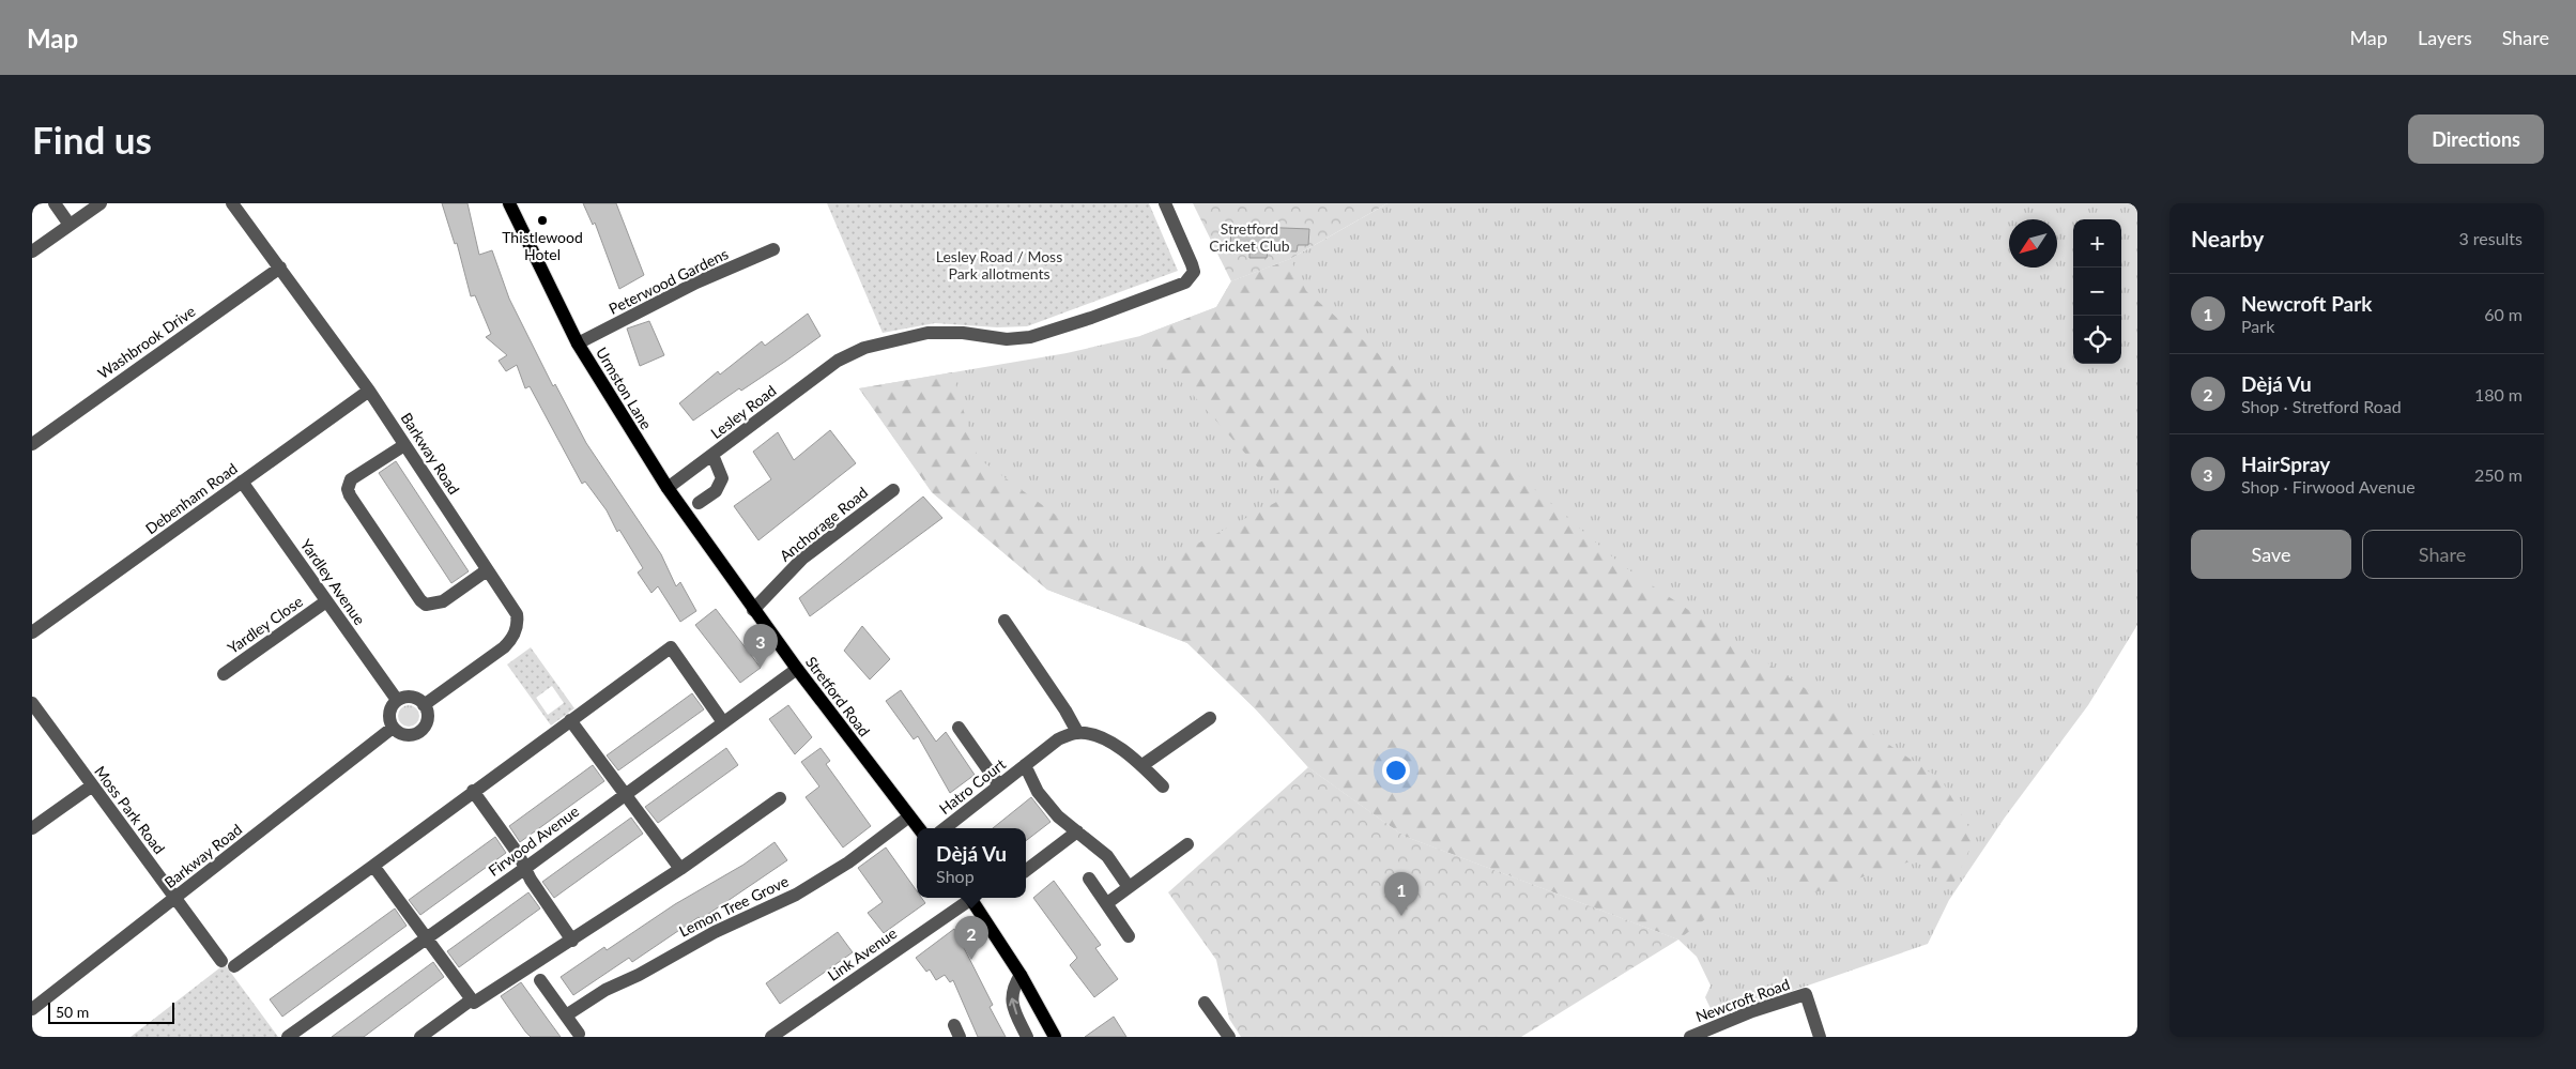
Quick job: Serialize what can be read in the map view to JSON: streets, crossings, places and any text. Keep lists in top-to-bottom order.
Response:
{
  "streets": {
    "main road": ["Urmston Lane", "Stretford Road"],
    "street": [
      "Peterwood Gardens",
      "Washbrook Drive",
      "Lesley Road",
      "Barkway Road",
      "Debenham Road",
      "Anchorage Road",
      "Yardley Avenue",
      "Yardley Close",
      "Hatro Court",
      "Moss Park Road",
      "Firwood Avenue",
      "Lemon Tree Grove",
      "Link Avenue",
      "Newcroft Road"
    ]
  },
  "crossings": [
    ["Peterwood Gardens", "Urmston Lane"],
    ["Washbrook Drive", "Barkway Road"],
    ["Urmston Lane", "Lesley Road"],
    ["Urmston Lane", "Stretford Road"],
    ["Barkway Road", "Debenham Road"],
    ["Barkway Road", "Yardley Avenue"],
    ["Barkway Road", "Moss Park Road"],
    ["Debenham Road", "Yardley Avenue"],
    ["Anchorage Road", "Stretford Road"],
    ["Yardley Avenue", "Yardley Close"],
    ["Stretford Road", "Firwood Avenue"],
    ["Stretford Road", "Lemon Tree Grove"]
  ],
  "parks": ["Stretford Cricket Club", "Lesley Road / Moss Park allotments"],
  "places": ["Thistlewood Hotel"],
  "scale_bar": "50 m",
  "north": "bottom left",
  "page": {
    "header": "Map",
    "nav": ["Map", "Layers", "Share"],
    "buttons": [
      "Directions",
      ["Save", "Share"]
    ],
    "title": "Find us",
    "heading": ["Nearby", "3 results"],
    "map_buttons": ["+", "−"],
    "list": [
      {
        "mark": "1",
        "name": "Newcroft Park",
        "note": "Park",
        "value": "60 m"
      },
      {
        "mark": "2",
        "name": "Dèjá Vu",
        "note": "Shop · Stretford Road",
        "value": "180 m"
      },
      {
        "mark": "3",
        "name": "HairSpray",
        "note": "Shop · Firwood Avenue",
        "value": "250 m"
      }
    ],
    "pins": ["3", "1", "2"],
    "popup": ["Dèjá Vu", "Shop"],
    "scale": "50 m"
  }
}
